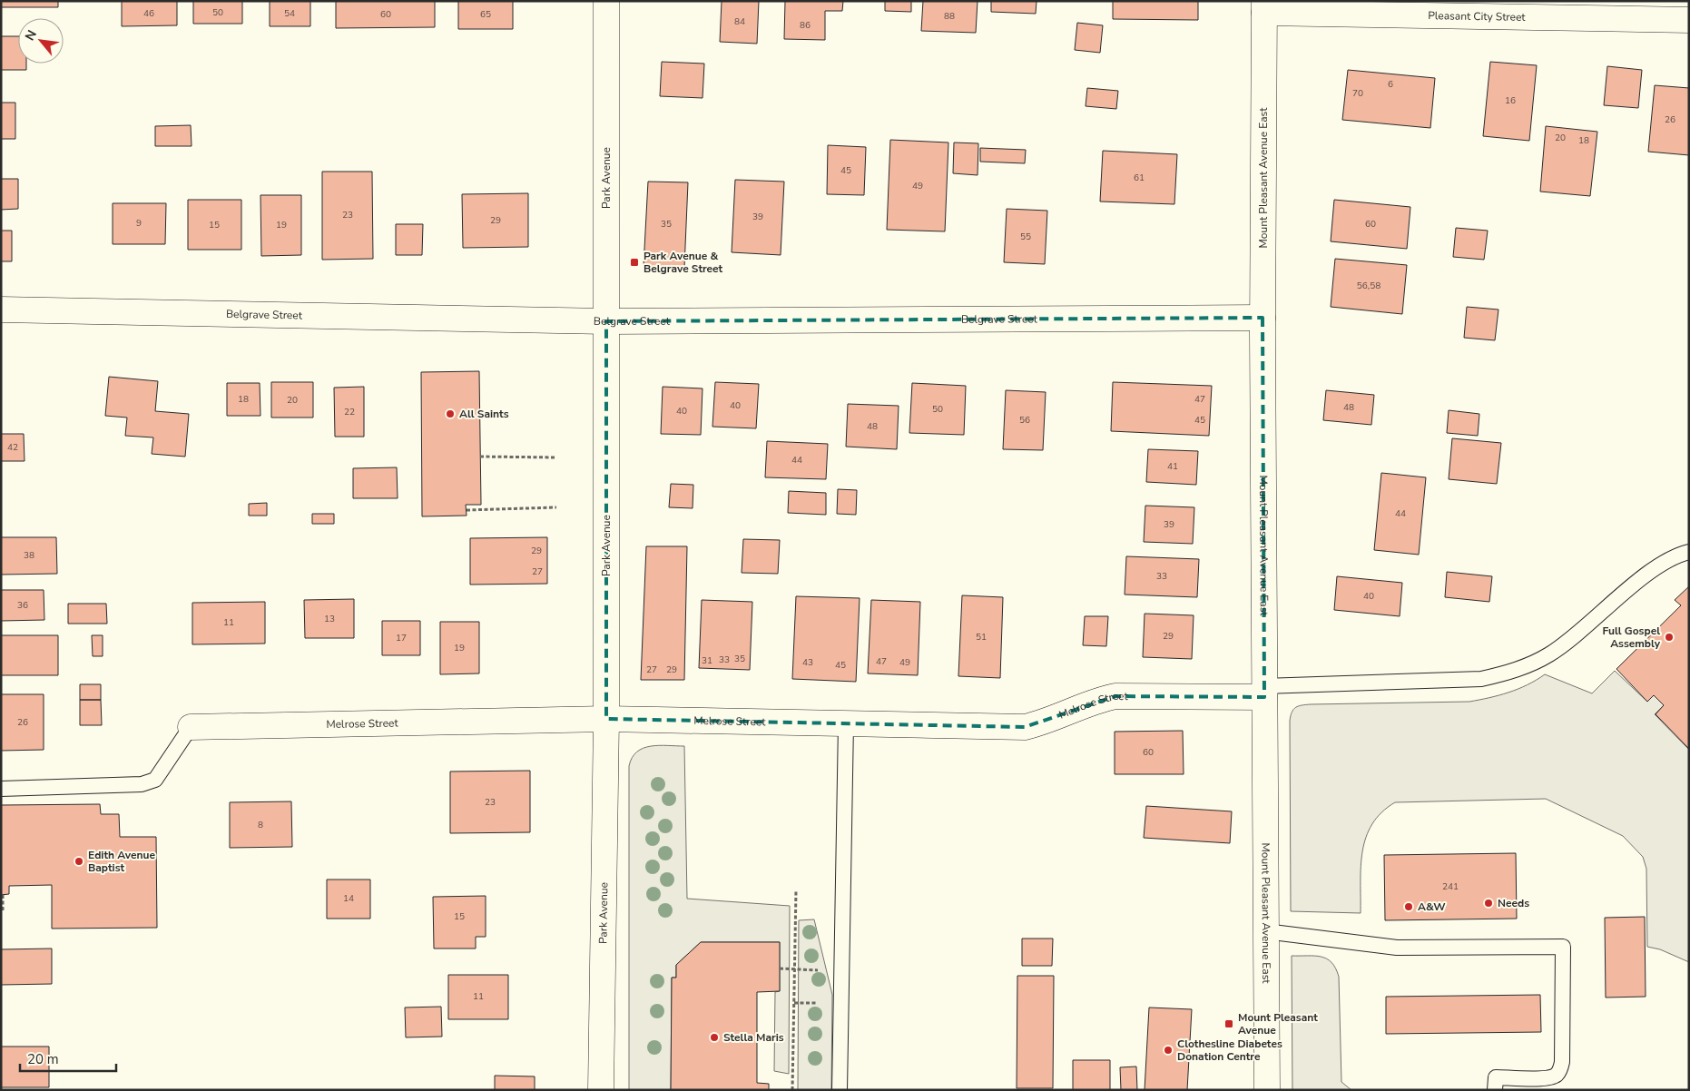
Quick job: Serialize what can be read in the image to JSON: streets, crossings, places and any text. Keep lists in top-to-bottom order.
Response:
{
  "streets": {
    "street": [
      "Pleasant City Street",
      "Park Avenue",
      "Mount Pleasant Avenue East",
      "Belgrave Street",
      "Melrose Street"
    ]
  },
  "crossings": [
    ["Pleasant City Street", "Mount Pleasant Avenue East"],
    ["Park Avenue", "Belgrave Street"],
    ["Park Avenue", "Melrose Street"],
    ["Mount Pleasant Avenue East", "Belgrave Street"],
    ["Mount Pleasant Avenue East", "Melrose Street"]
  ],
  "places": {
    "transit": ["Park Avenue & Belgrave Street", "Mount Pleasant Avenue"],
    "other": [
      "All Saints",
      "Full Gospel Assembly",
      "Edith Avenue Baptist",
      "Needs",
      "A&W",
      "Stella Maris",
      "Clothesline Diabetes Donation Centre"
    ]
  },
  "house_numbers": [
    "50",
    "46",
    "54",
    "60",
    "65",
    "88",
    "84",
    "86",
    "6",
    "70",
    "16",
    "26",
    "20",
    "18",
    "45",
    "61",
    "49",
    "23",
    "39",
    "29",
    "9",
    "35",
    "60",
    "15",
    "19",
    "55",
    "56,58",
    "18",
    "47",
    "20",
    "40",
    "48",
    "50",
    "40",
    "22",
    "56",
    "45",
    "48",
    "42",
    "44",
    "41",
    "44",
    "39",
    "29",
    "38",
    "27",
    "33",
    "40",
    "36",
    "13",
    "11",
    "29",
    "51",
    "17",
    "19",
    "35",
    "33",
    "31",
    "47",
    "43",
    "49",
    "45",
    "27",
    "29",
    "26",
    "60",
    "23",
    "8",
    "241",
    "14",
    "15",
    "11"
  ],
  "scale_bar": "20 m",
  "north": "top left"
}
